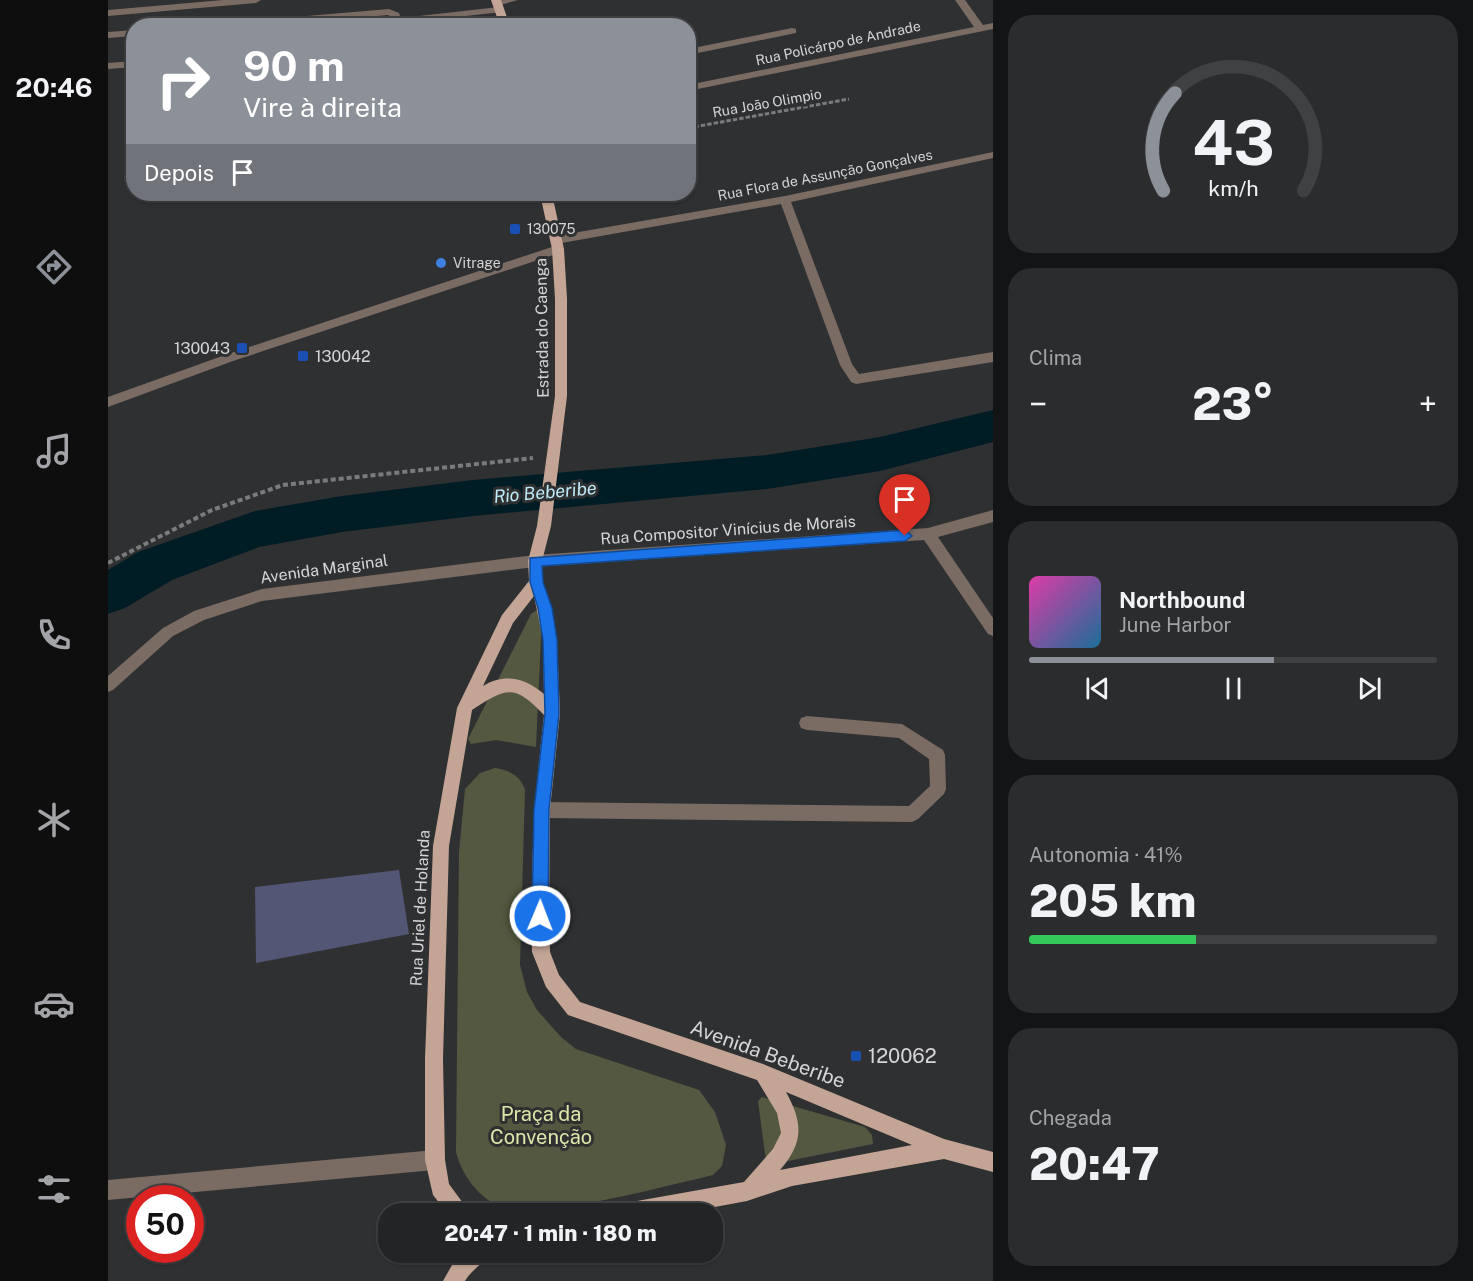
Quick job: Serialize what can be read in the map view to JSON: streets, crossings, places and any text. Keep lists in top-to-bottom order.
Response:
{
  "streets": {
    "main road": ["Estrada do Caenga", "Rua Uriel de Holanda", "Avenida Beberibe"],
    "street": [
      "Rua Policárpo de Andrade",
      "Rua Flora de Assunção Gonçalves",
      "Rua Compositor Vinícius de Morais",
      "Avenida Marginal"
    ],
    "path": ["Rua João Olimpio"]
  },
  "crossings": [
    ["Rua Flora de Assunção Gonçalves", "Estrada do Caenga"],
    ["Estrada do Caenga", "Rua Compositor Vinícius de Morais"],
    ["Estrada do Caenga", "Avenida Marginal"],
    ["Rua Compositor Vinícius de Morais", "Avenida Marginal"]
  ],
  "water": ["Rio Beberibe"],
  "parks": ["Praça da Convenção"],
  "places": {
    "transit": [
      "130075",
      "130043",
      "130042",
      "120062"
    ],
    "other": ["Vitrage"]
  },
  "page": {
    "tabs": "20:46",
    "turn": ["90 m", "Vire à direita"],
    "then": "Depois",
    "tile": [
      "Clima",
      ["Autonomia · 41%", "205 km"],
      ["Chegada", "20:47"]
    ],
    "heat": ["−", "23°", "+"],
    "song": ["Northbound", "June Harbor"],
    "limit": "50",
    "trip": "20:47 · 1 min · 180 m",
    "gauge": ["43", "km/h"]
  }
}
